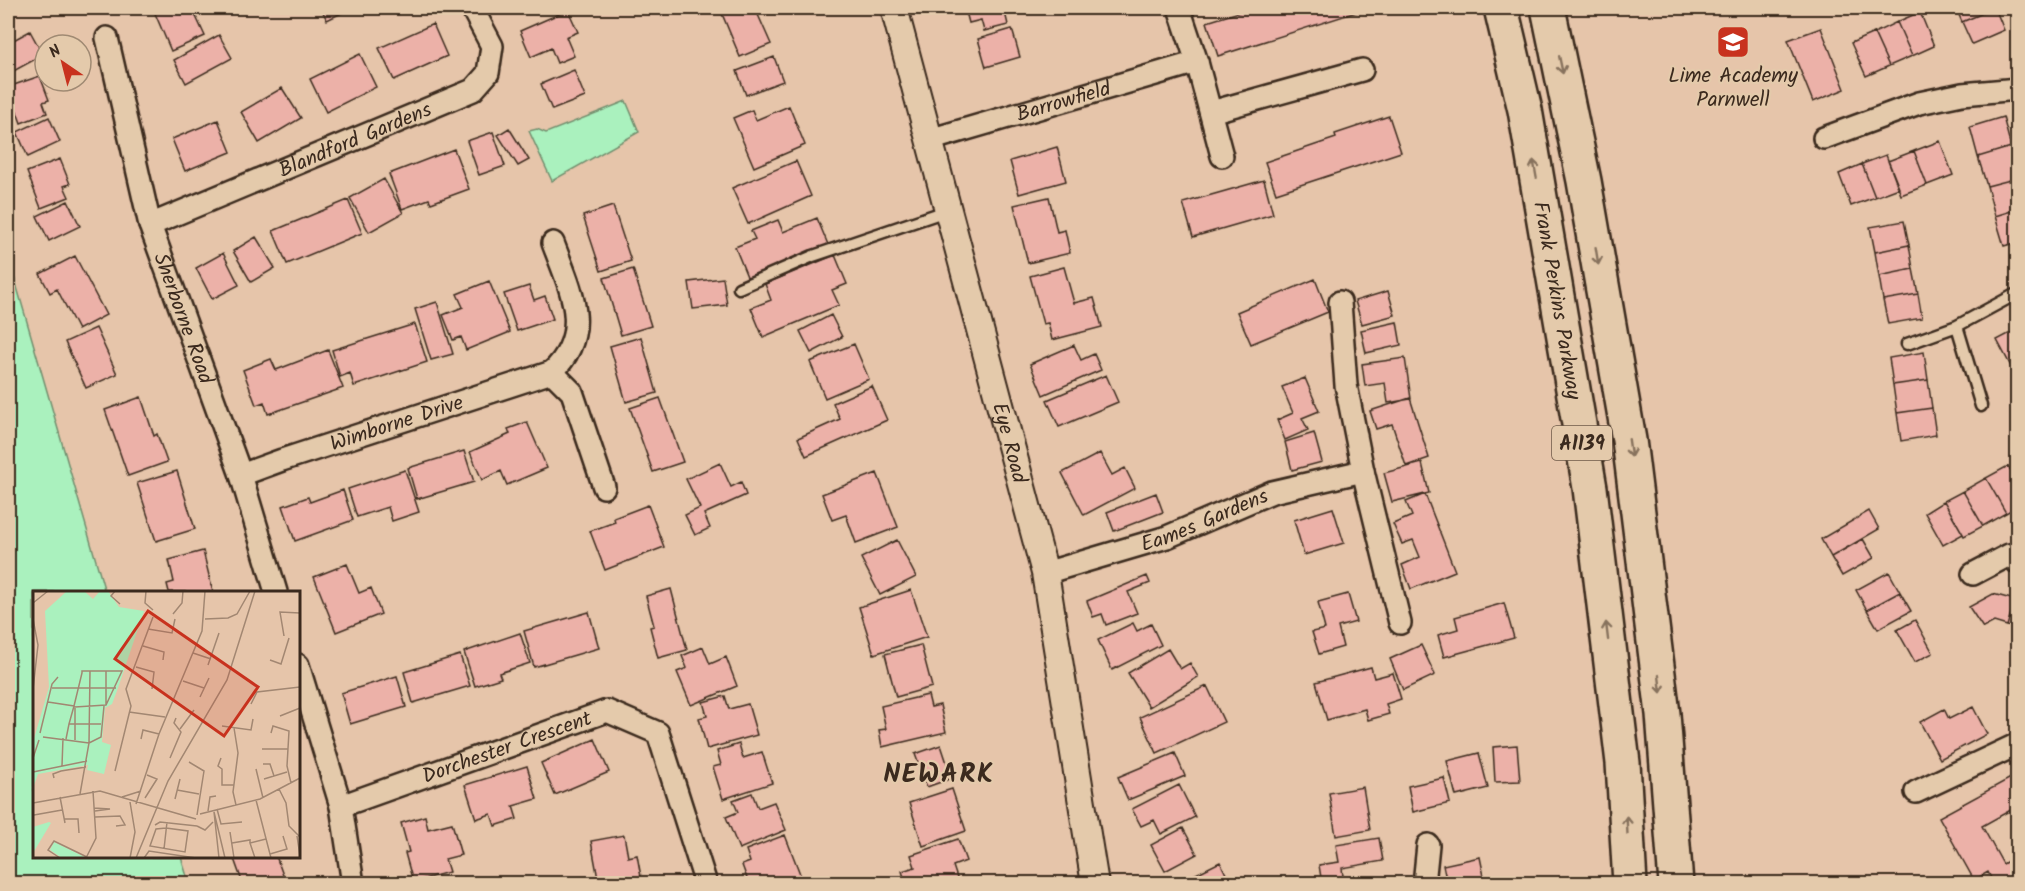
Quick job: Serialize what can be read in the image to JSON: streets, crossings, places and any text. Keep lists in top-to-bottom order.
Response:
{
  "streets": {
    "highway": ["Frank Perkins Parkway", "A1139"],
    "street": [
      "Barrowfield",
      "Blandford Gardens",
      "Sherborne Road",
      "Wimborne Drive",
      "Eye Road",
      "Eames Gardens",
      "Dorchester Crescent"
    ]
  },
  "crossings": [
    ["Barrowfield", "Eye Road"],
    ["Blandford Gardens", "Sherborne Road"],
    ["Sherborne Road", "Wimborne Drive"],
    ["Eye Road", "Eames Gardens"]
  ],
  "districts": ["NEWARK"],
  "places": {
    "school or university": ["Lime Academy Parnwell"]
  },
  "north": "top left"
}
